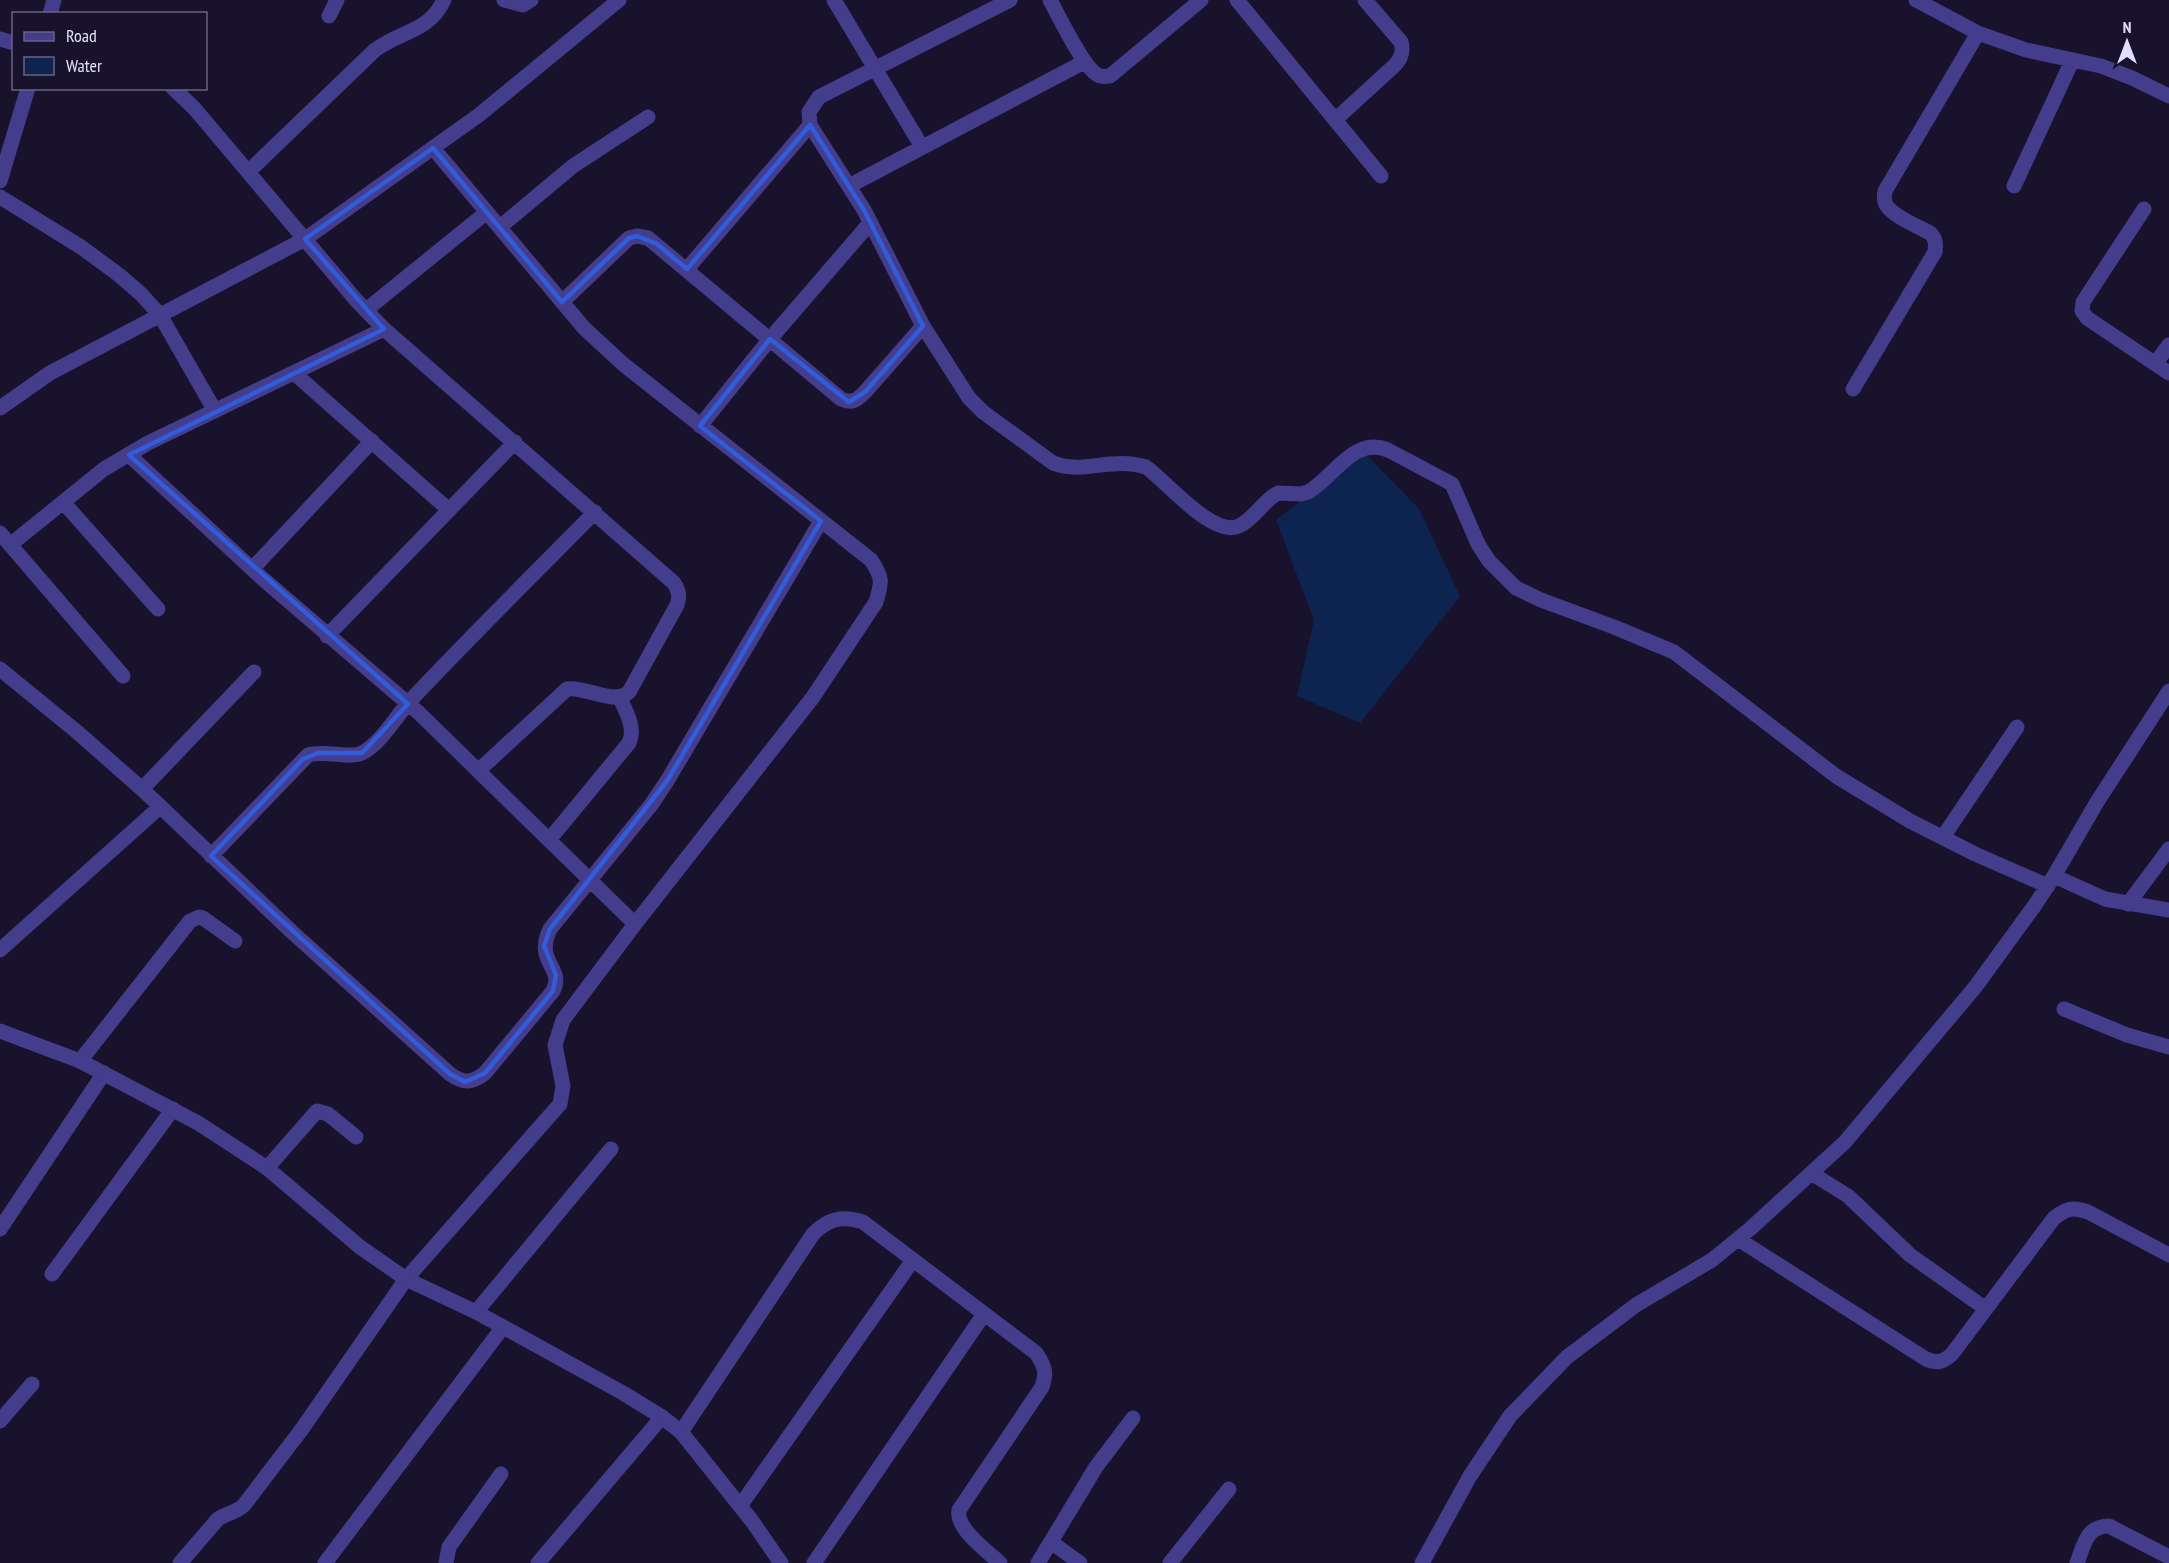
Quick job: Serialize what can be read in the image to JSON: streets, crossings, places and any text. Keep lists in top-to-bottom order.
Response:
{
  "legend": ["Road", "Water"],
  "north": "top"
}
